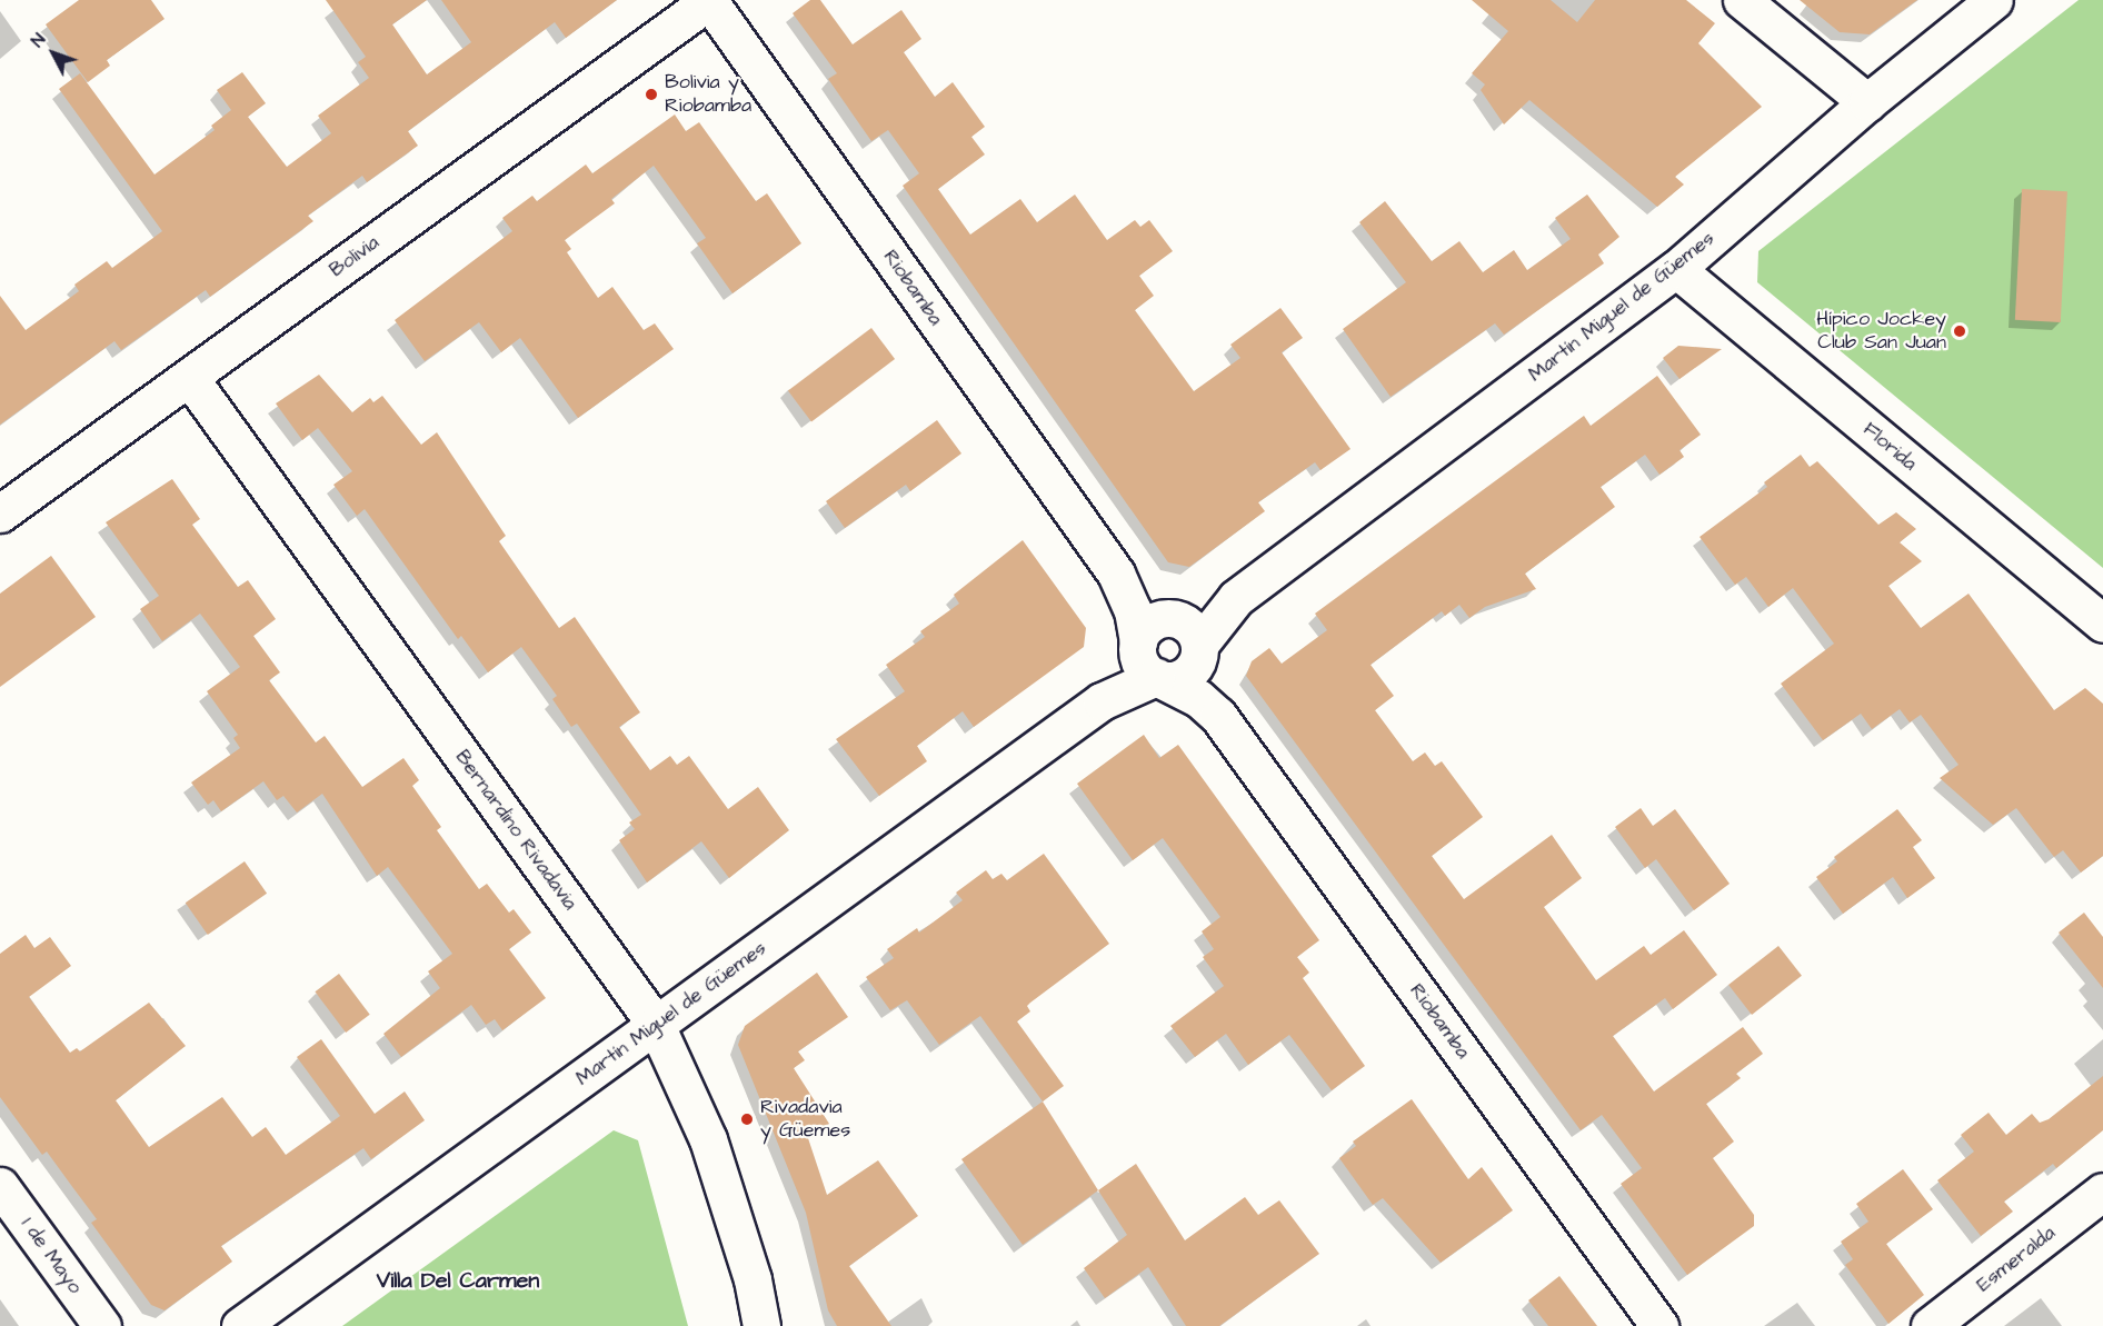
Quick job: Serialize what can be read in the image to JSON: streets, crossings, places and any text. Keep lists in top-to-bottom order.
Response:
{
  "streets": {
    "street": [
      "Bolivia",
      "Riobamba",
      "Martín Miguel de Güemes",
      "Florida",
      "Bernardino Rivadavia",
      "1 de Mayo",
      "Esmeralda"
    ]
  },
  "crossings": [
    ["Bolivia", "Riobamba"],
    ["Bolivia", "Bernardino Rivadavia"],
    ["Riobamba", "Martín Miguel de Güemes"],
    ["Martín Miguel de Güemes", "Florida"],
    ["Martín Miguel de Güemes", "Bernardino Rivadavia"]
  ],
  "districts": ["Villa Del Carmen"],
  "places": ["Bolivia y Riobamba", "Hípico Jockey Club San Juan", "Rivadavia y Güemes"],
  "north": "top left"
}
